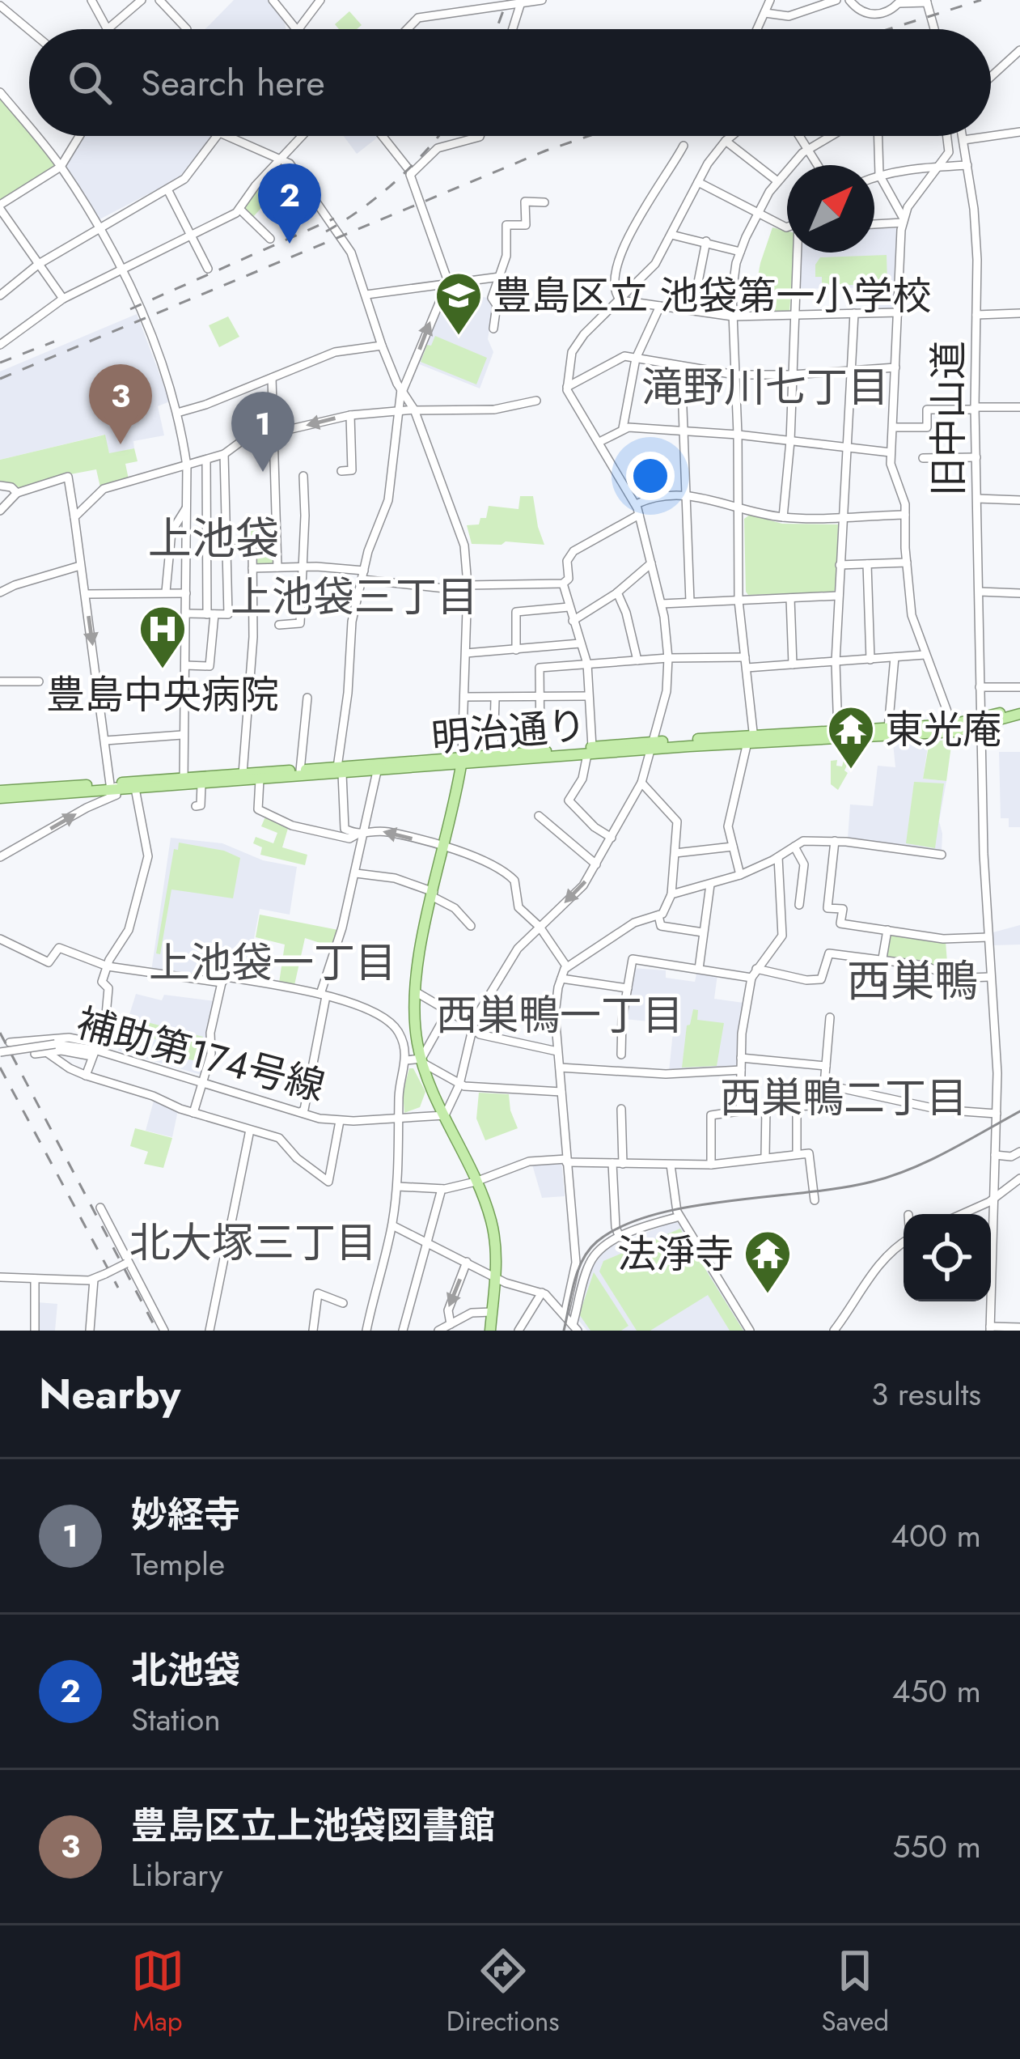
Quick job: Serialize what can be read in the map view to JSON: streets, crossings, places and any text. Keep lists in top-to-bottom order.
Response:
{
  "streets": {
    "main road": ["明治通り"],
    "street": ["旧中山道", "補助第174号線"]
  },
  "crossings": [
    ["旧中山道", "明治通り"]
  ],
  "districts": [
    "滝野川七丁目",
    "上池袋",
    "上池袋三丁目",
    "上池袋一丁目",
    "西巣鴨",
    "西巣鴨一丁目",
    "西巣鴨二丁目",
    "北大塚三丁目"
  ],
  "places": {
    "school or university": ["豊島区立 池袋第一小学校"],
    "hospital": ["豊島中央病院"],
    "temple": ["東光庵", "法淨寺"]
  },
  "north": "top right",
  "page": {
    "search": "Search here",
    "pins": ["2", "3", "1"],
    "heading": ["Nearby", "3 results"],
    "list": [
      {
        "mark": "1",
        "name": "妙経寺",
        "note": "Temple",
        "value": "400 m"
      },
      {
        "mark": "2",
        "name": "北池袋",
        "note": "Station",
        "value": "450 m"
      },
      {
        "mark": "3",
        "name": "豊島区立上池袋図書館",
        "note": "Library",
        "value": "550 m"
      }
    ],
    "nav": ["Map", "Directions", "Saved"]
  }
}
